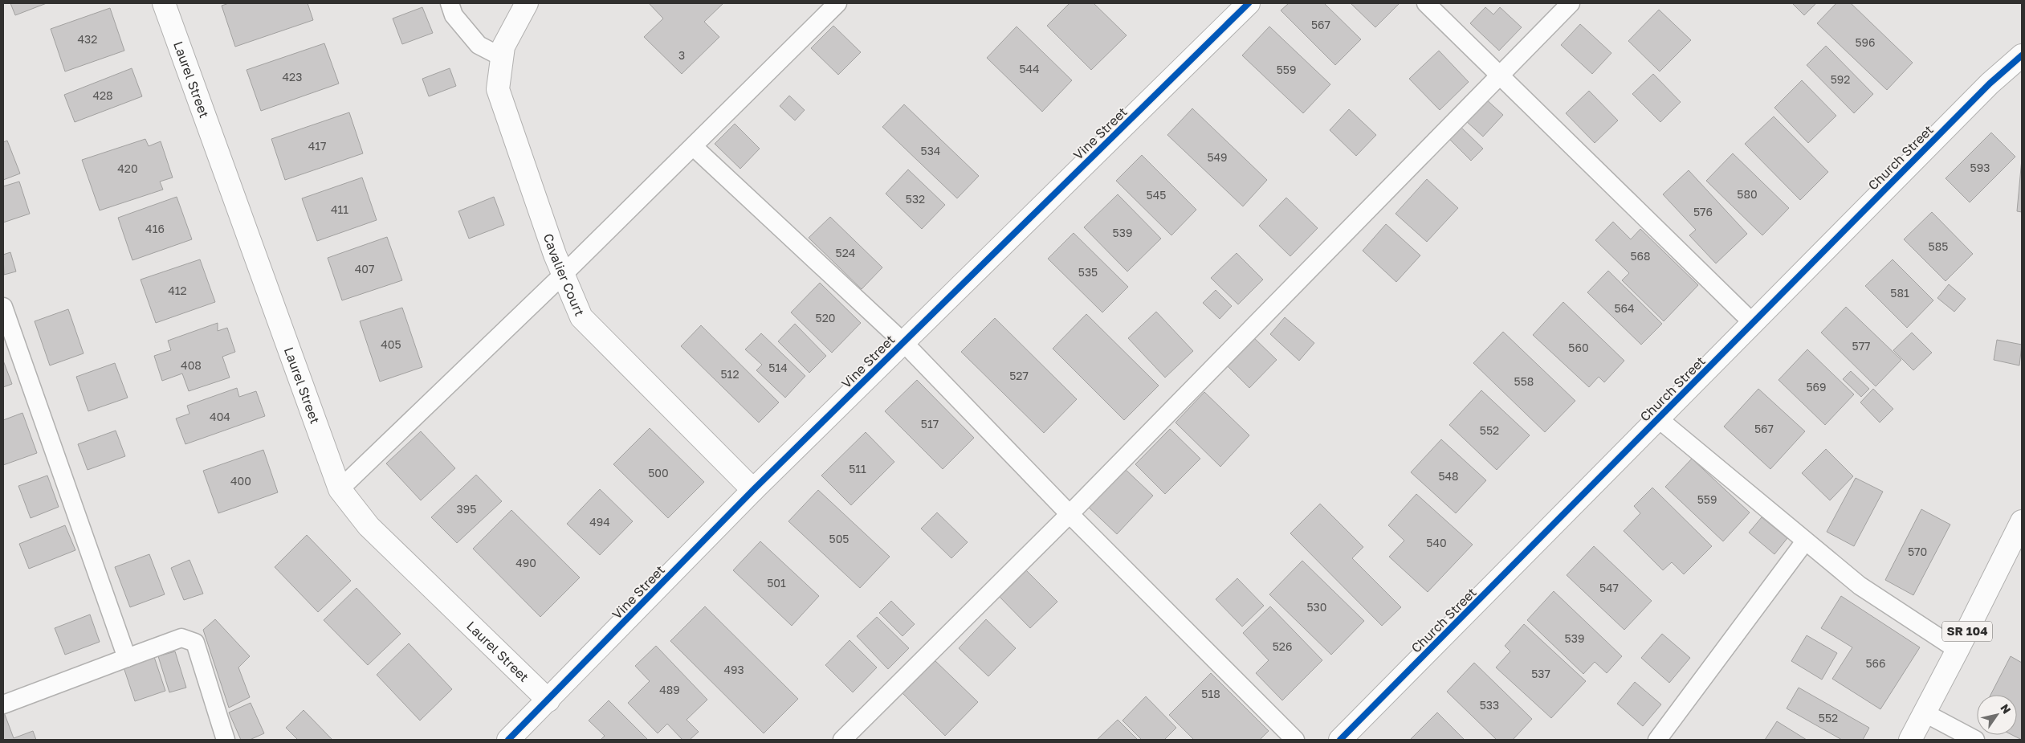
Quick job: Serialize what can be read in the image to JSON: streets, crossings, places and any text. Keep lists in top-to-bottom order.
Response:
{
  "streets": {
    "street": [
      "Laurel Street",
      "Vine Street",
      "Church Street",
      "Cavalier Court",
      "SR 104"
    ]
  },
  "crossings": [
    ["Laurel Street", "Vine Street"],
    ["Vine Street", "Cavalier Court"]
  ],
  "house_numbers": [
    "567",
    "432",
    "596",
    "3",
    "544",
    "559",
    "423",
    "592",
    "428",
    "417",
    "534",
    "549",
    "593",
    "420",
    "580",
    "545",
    "532",
    "411",
    "576",
    "416",
    "539",
    "585",
    "524",
    "568",
    "407",
    "535",
    "412",
    "581",
    "564",
    "520",
    "405",
    "577",
    "560",
    "408",
    "514",
    "512",
    "527",
    "558",
    "569",
    "404",
    "517",
    "567",
    "552",
    "511",
    "500",
    "548",
    "400",
    "559",
    "395",
    "494",
    "505",
    "540",
    "570",
    "490",
    "501",
    "547",
    "530",
    "539",
    "526",
    "566",
    "493",
    "537",
    "489",
    "518",
    "533",
    "552"
  ],
  "north": "top right"
}
